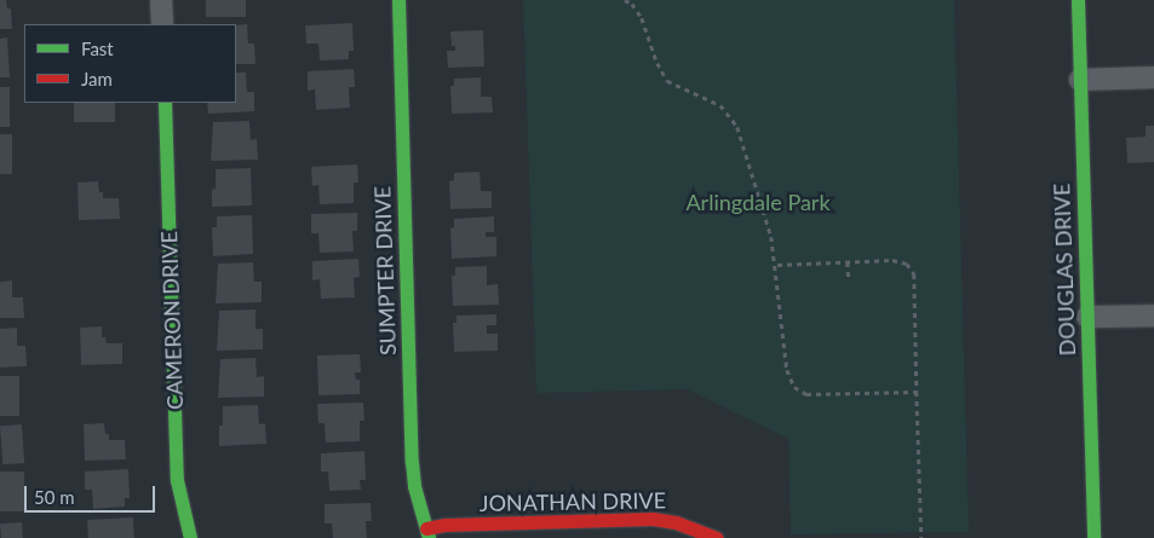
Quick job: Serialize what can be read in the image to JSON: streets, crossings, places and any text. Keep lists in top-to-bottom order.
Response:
{
  "streets": {
    "street": [
      "DOUGLAS DRIVE",
      "SUMPTER DRIVE",
      "CAMERON DRIVE",
      "JONATHAN DRIVE"
    ]
  },
  "crossings": [
    ["SUMPTER DRIVE", "JONATHAN DRIVE"]
  ],
  "parks": ["Arlingdale Park"],
  "legend": ["Fast", "Jam"],
  "scale_bar": "50 m"
}
